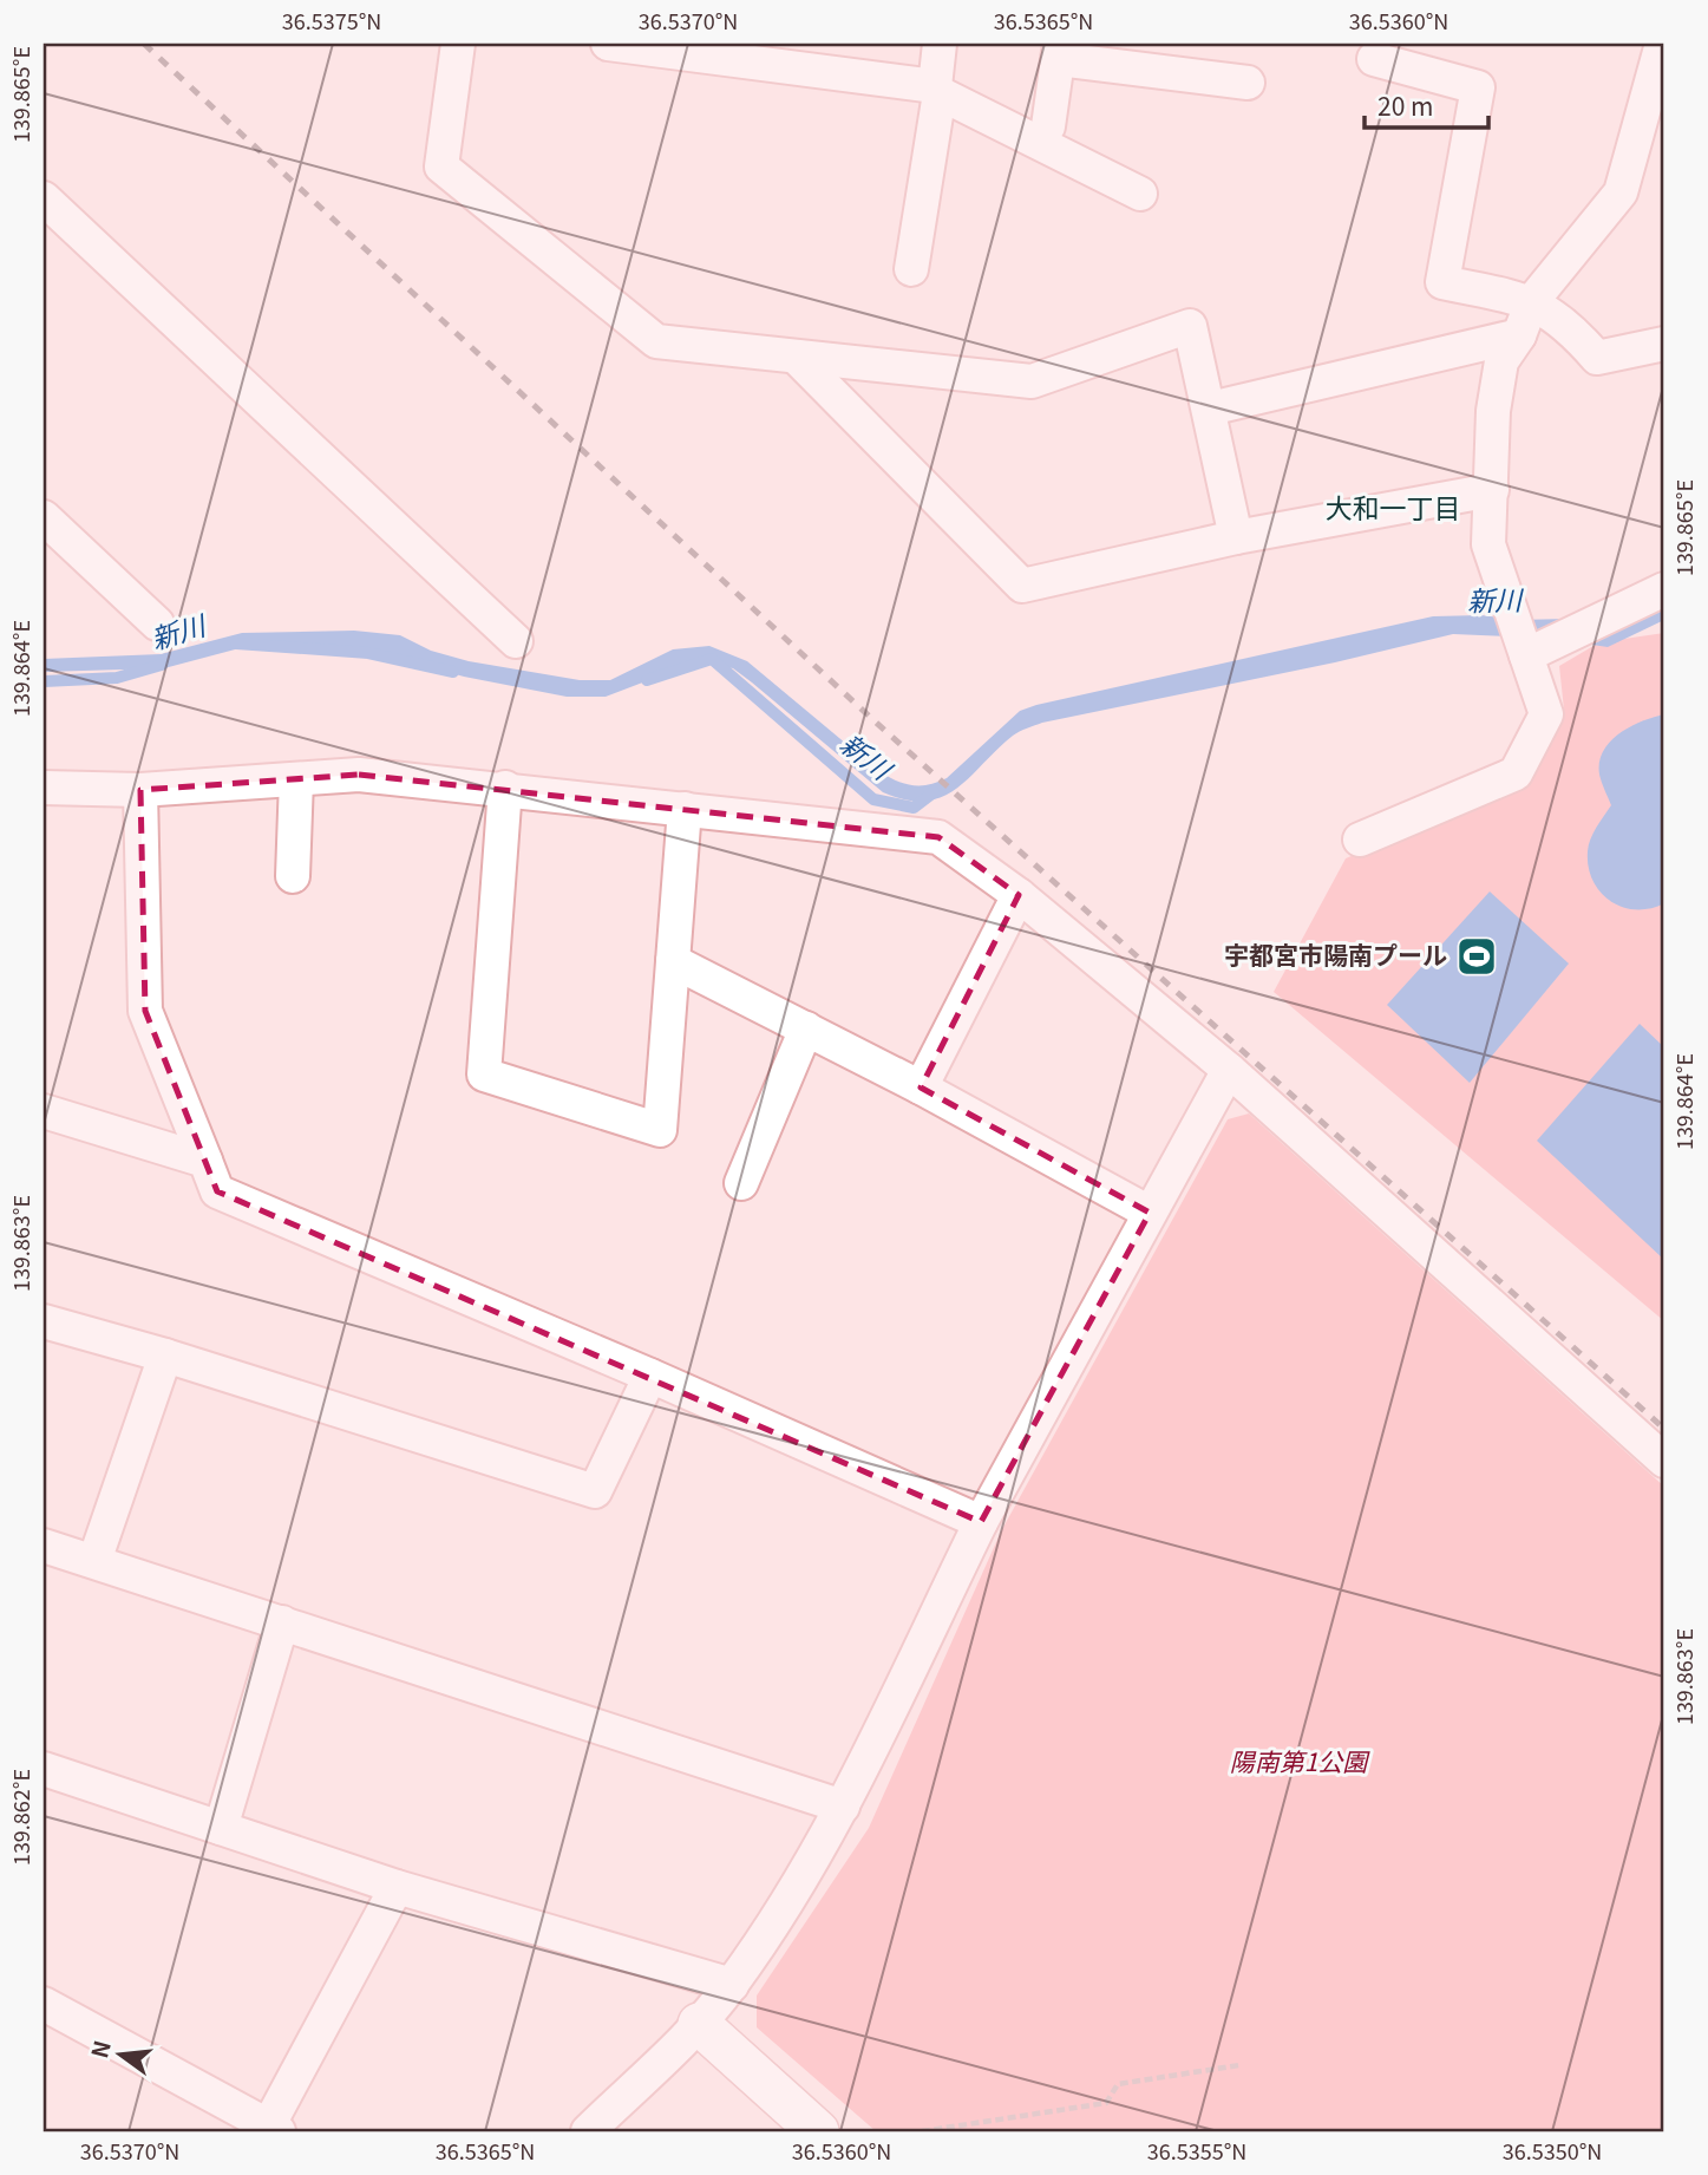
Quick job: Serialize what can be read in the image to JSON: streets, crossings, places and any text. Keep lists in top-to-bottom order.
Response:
{
  "districts": ["大和一丁目"],
  "water": ["新川"],
  "parks": ["陽南第1公園"],
  "places": {
    "sports": ["宇都宮市陽南プール"]
  },
  "scale_bar": "20 m",
  "north": "left",
  "coordinates": [
    "36.5375°N",
    "36.5370°N",
    "36.5365°N",
    "36.5360°N",
    "139.865°E",
    "139.864°E",
    "139.863°E",
    "139.862°E",
    "36.5355°N",
    "36.5350°N"
  ]
}
